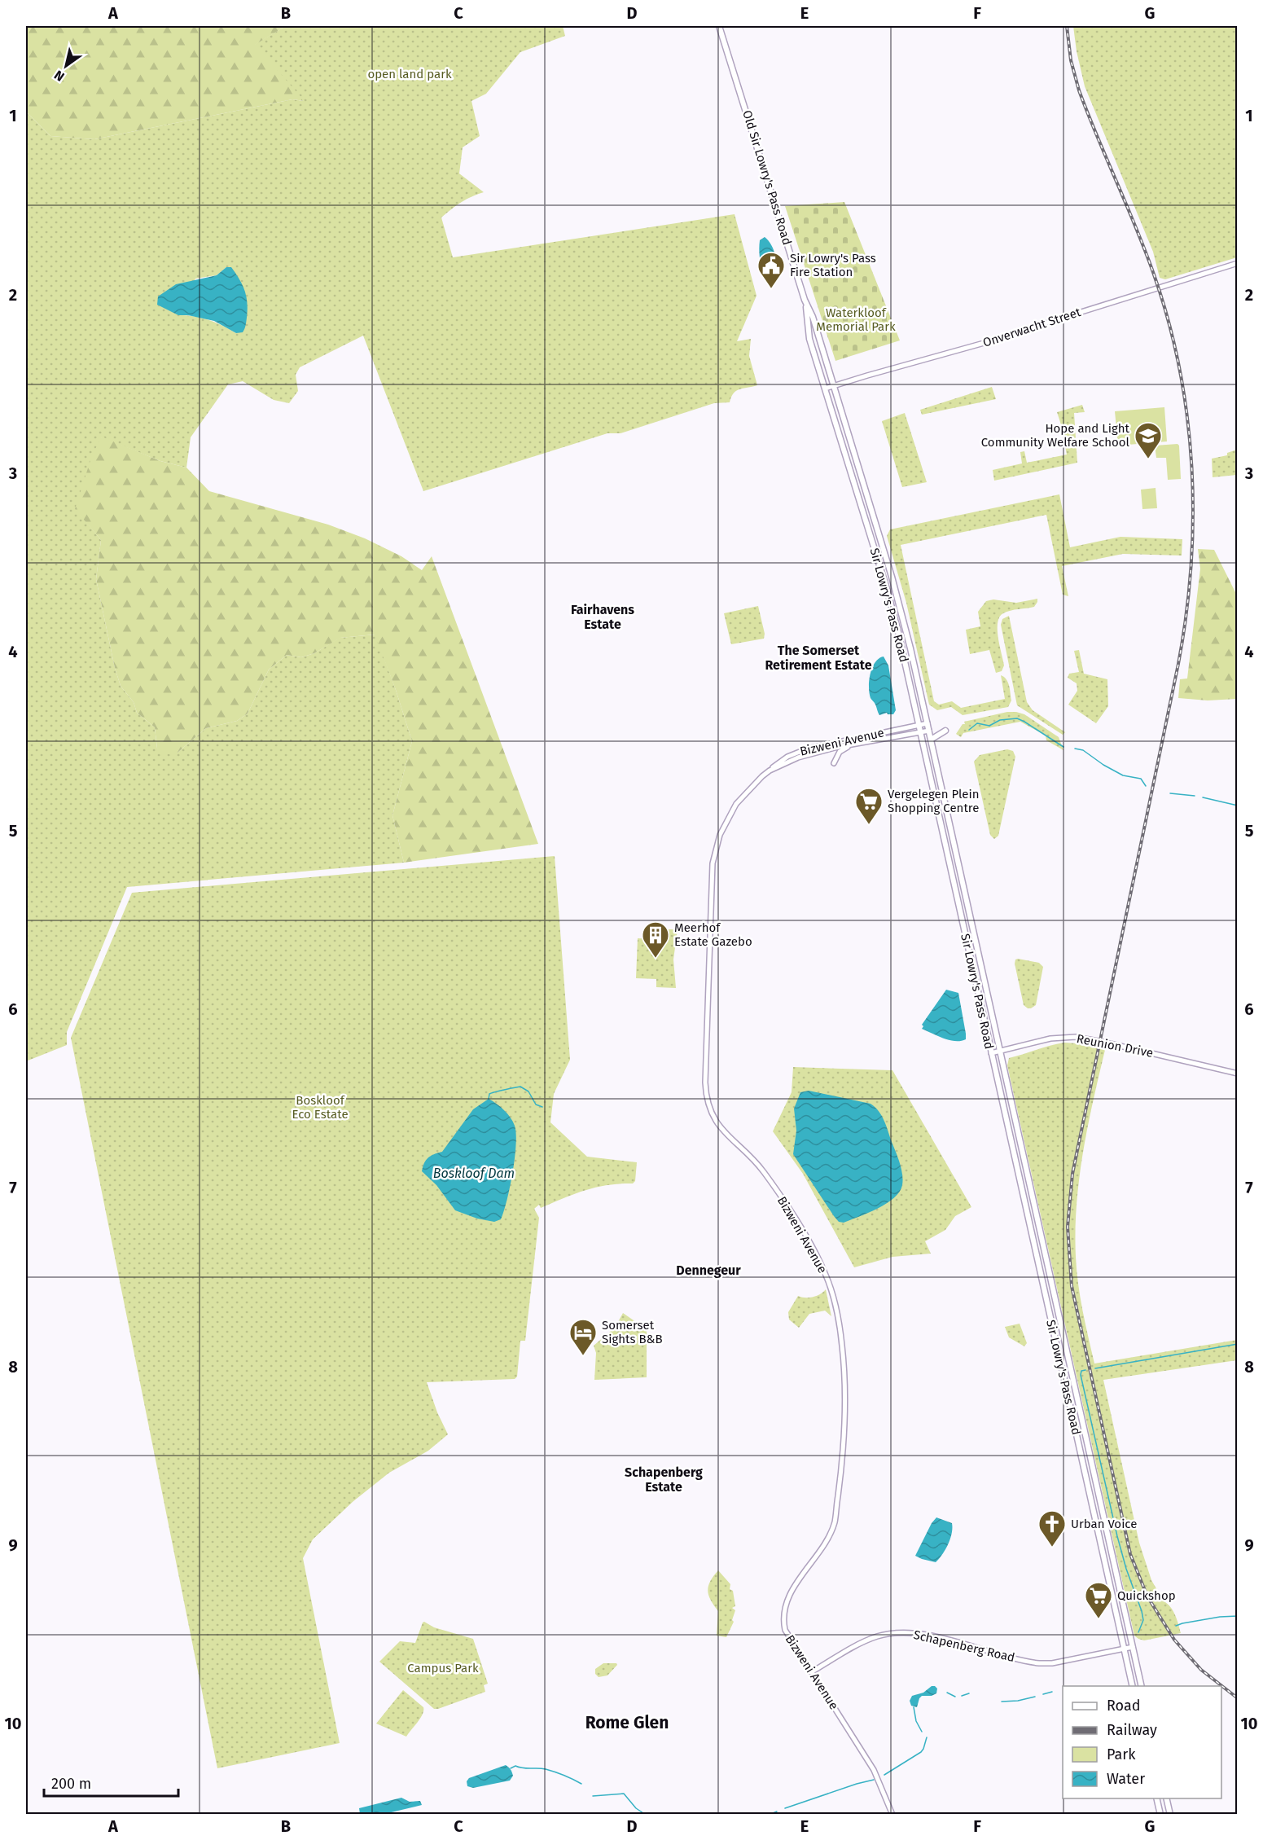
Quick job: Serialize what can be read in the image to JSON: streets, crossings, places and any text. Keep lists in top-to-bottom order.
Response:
{
  "streets": {
    "main road": ["Old Sir Lowry's Pass Road", "Sir Lowry's Pass Road"],
    "street": [
      "Onverwacht Street",
      "Bizweni Avenue",
      "Reunion Drive",
      "Schapenberg Road"
    ]
  },
  "crossings": [
    ["Old Sir Lowry's Pass Road", "Onverwacht Street"],
    ["Old Sir Lowry's Pass Road", "Sir Lowry's Pass Road"],
    ["Onverwacht Street", "Sir Lowry's Pass Road"],
    ["Sir Lowry's Pass Road", "Bizweni Avenue"],
    ["Sir Lowry's Pass Road", "Reunion Drive"],
    ["Sir Lowry's Pass Road", "Schapenberg Road"],
    ["Bizweni Avenue", "Schapenberg Road"]
  ],
  "districts": [
    "Fairhavens Estate",
    "The Somerset Retirement Estate",
    "Dennegeur",
    "Schapenberg Estate",
    "Rome Glen"
  ],
  "water": ["Boskloof Dam"],
  "parks": [
    "open land park",
    "Waterkloof Memorial Park",
    "Boskloof Eco Estate",
    "Campus Park"
  ],
  "places": {
    "public building": ["Sir Lowry's Pass Fire Station"],
    "school or university": ["Hope and Light Community Welfare School"],
    "supermarket": ["Vergelegen Plein Shopping Centre", "Quickshop"],
    "building": ["Meerhof Estate Gazebo"],
    "hotel": ["Somerset Sights B&B"],
    "church": ["Urban Voice"]
  },
  "legend": [
    "Road",
    "Railway",
    "Park",
    "Water"
  ],
  "scale_bar": "200 m",
  "north": "bottom left",
  "grid": {
    "columns": [
      "A",
      "B",
      "C",
      "D",
      "E",
      "F",
      "G"
    ],
    "rows": [
      "1",
      "2",
      "3",
      "4",
      "5",
      "6",
      "7",
      "8",
      "9",
      "10"
    ]
  }
}
